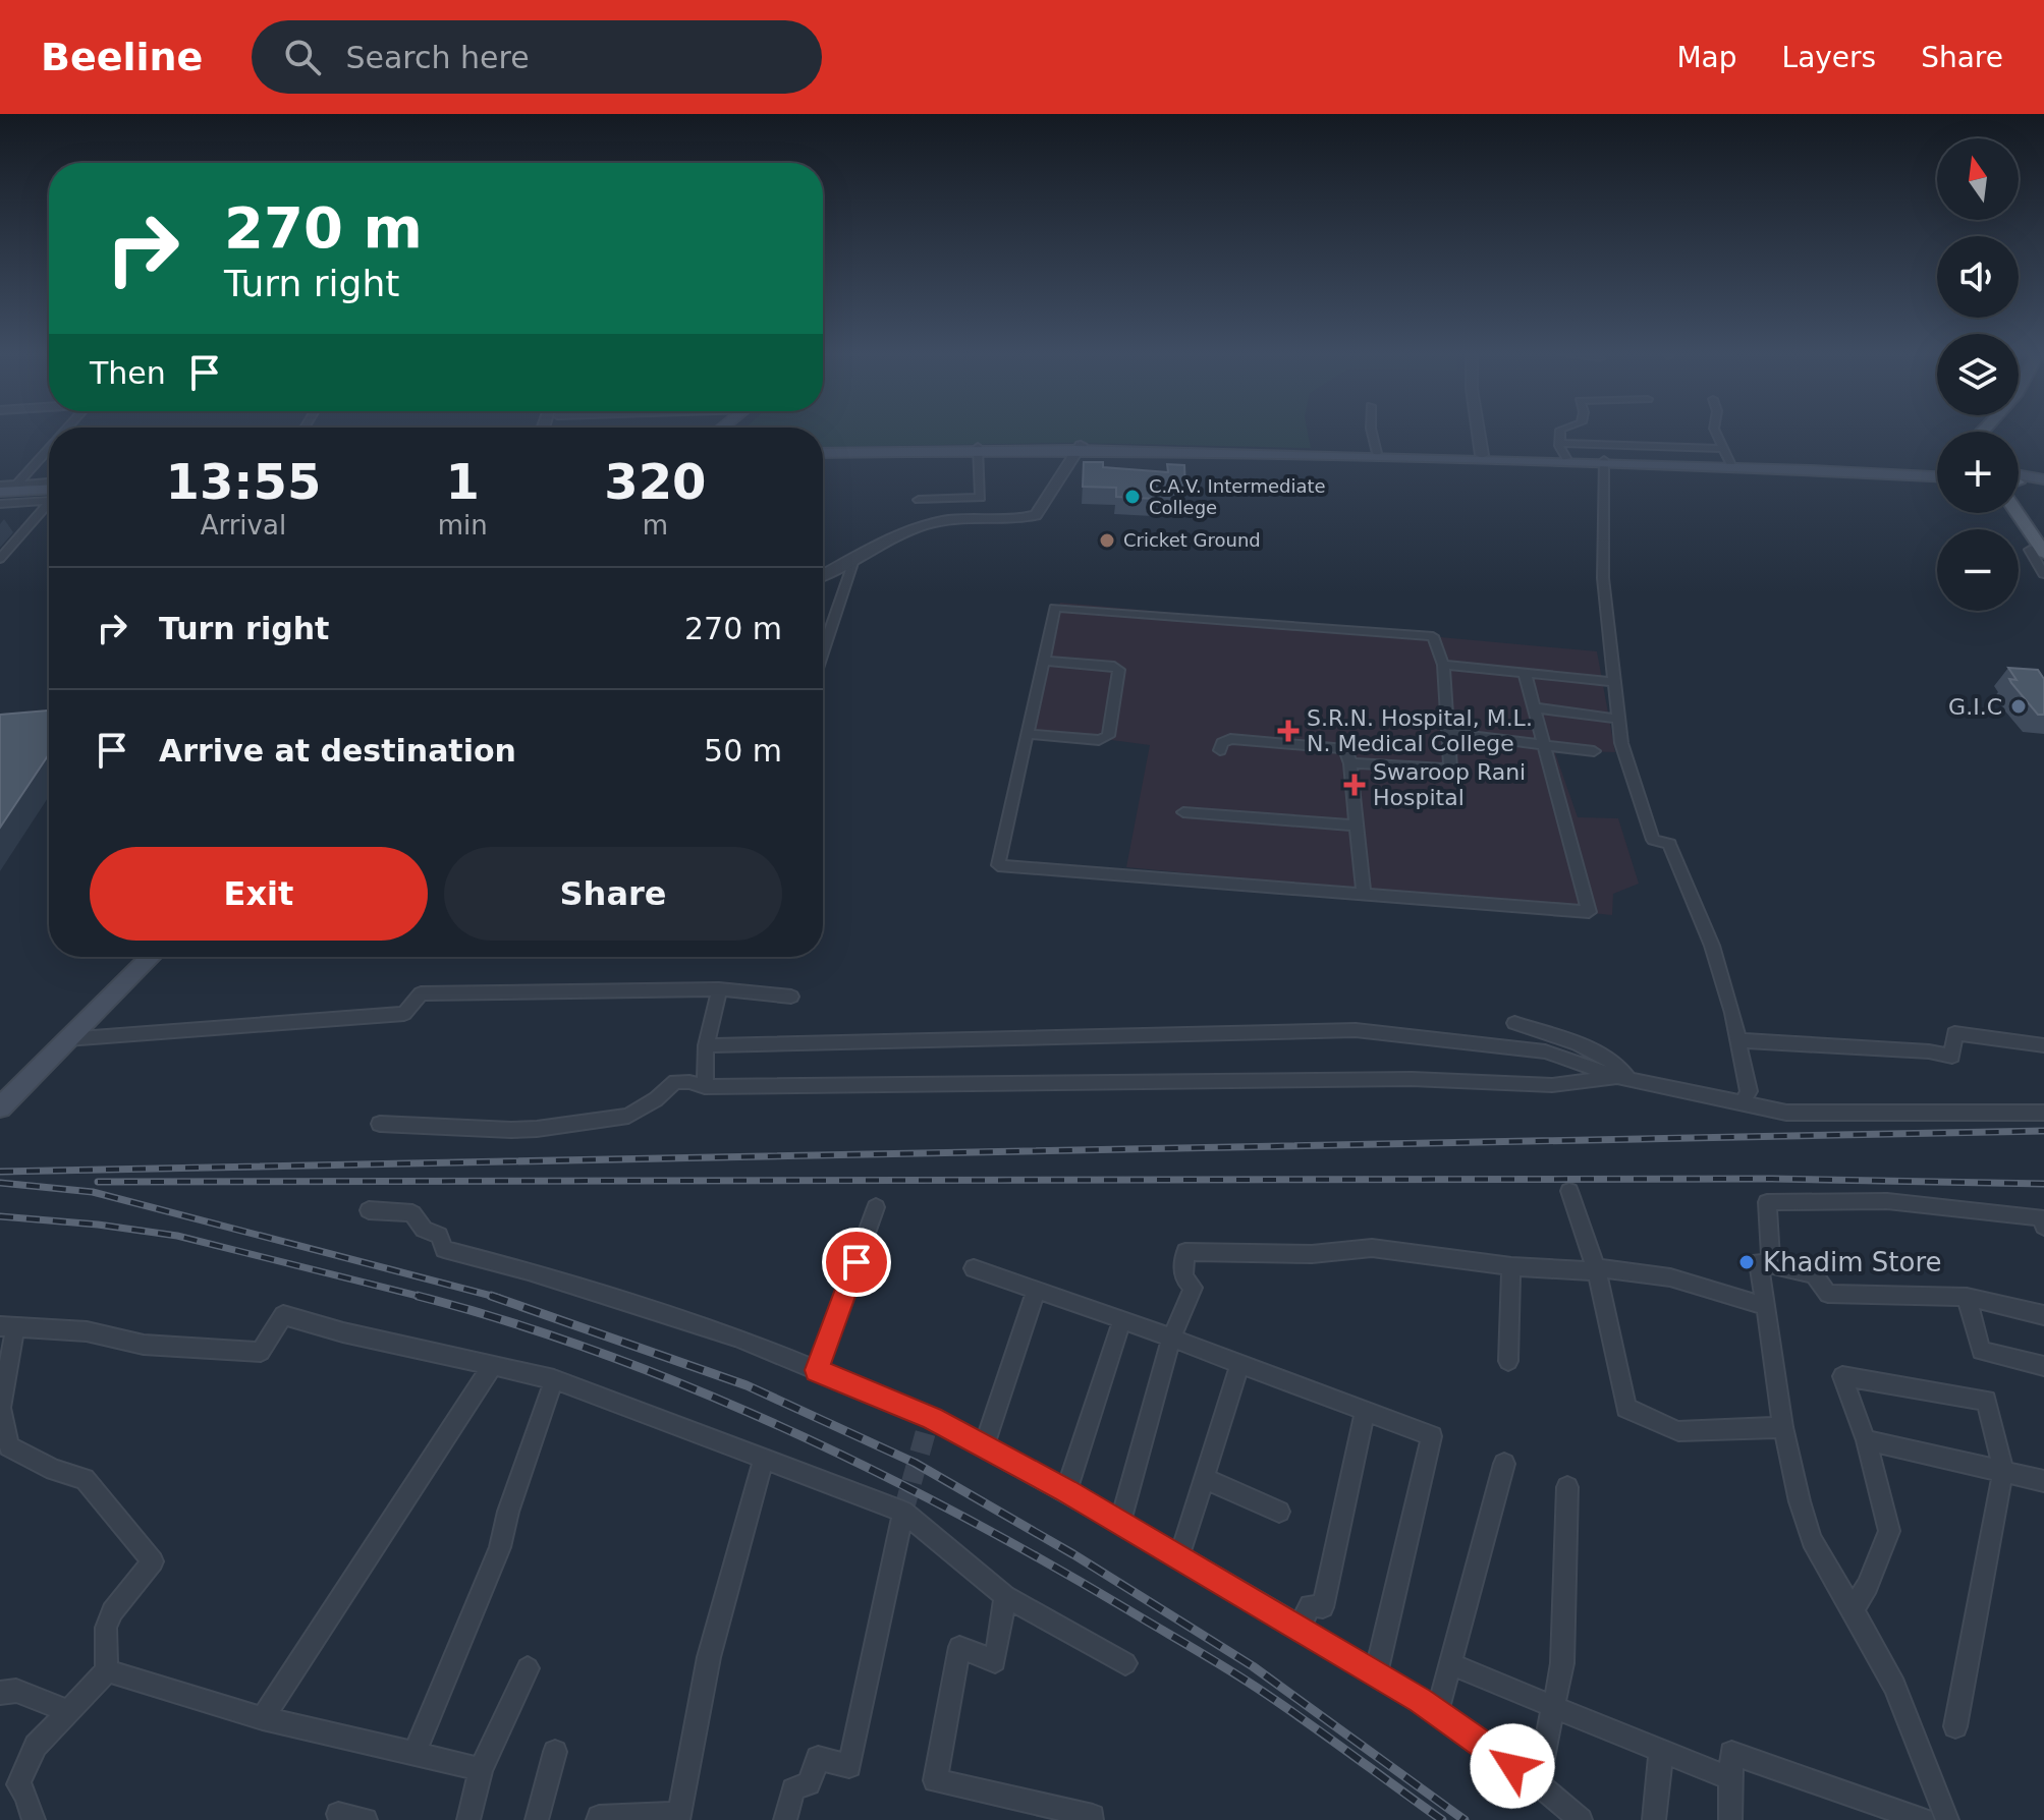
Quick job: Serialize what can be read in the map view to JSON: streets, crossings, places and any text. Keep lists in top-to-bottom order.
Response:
{
  "places": {
    "other": [
      "C.A.V. Intermediate College",
      "Cricket Ground",
      "G.I.C",
      "Khadim Store"
    ],
    "health": ["S.R.N. Hospital, M.L. N. Medical College", "Swaroop Rani Hospital"]
  },
  "north": "top",
  "page": {
    "header": "Beeline",
    "search": "Search here",
    "nav": ["Map", "Layers", "Share"],
    "map_buttons": ["+", "−"],
    "turn": ["270 m", "Turn right"],
    "then": "Then",
    "eta": [
      "13:55",
      "Arrival",
      "1",
      "min",
      "320",
      "m"
    ],
    "list": [
      {
        "name": "Turn right",
        "value": "270 m"
      },
      {
        "name": "Arrive at destination",
        "value": "50 m"
      }
    ],
    "buttons": ["Exit", "Share"]
  }
}
